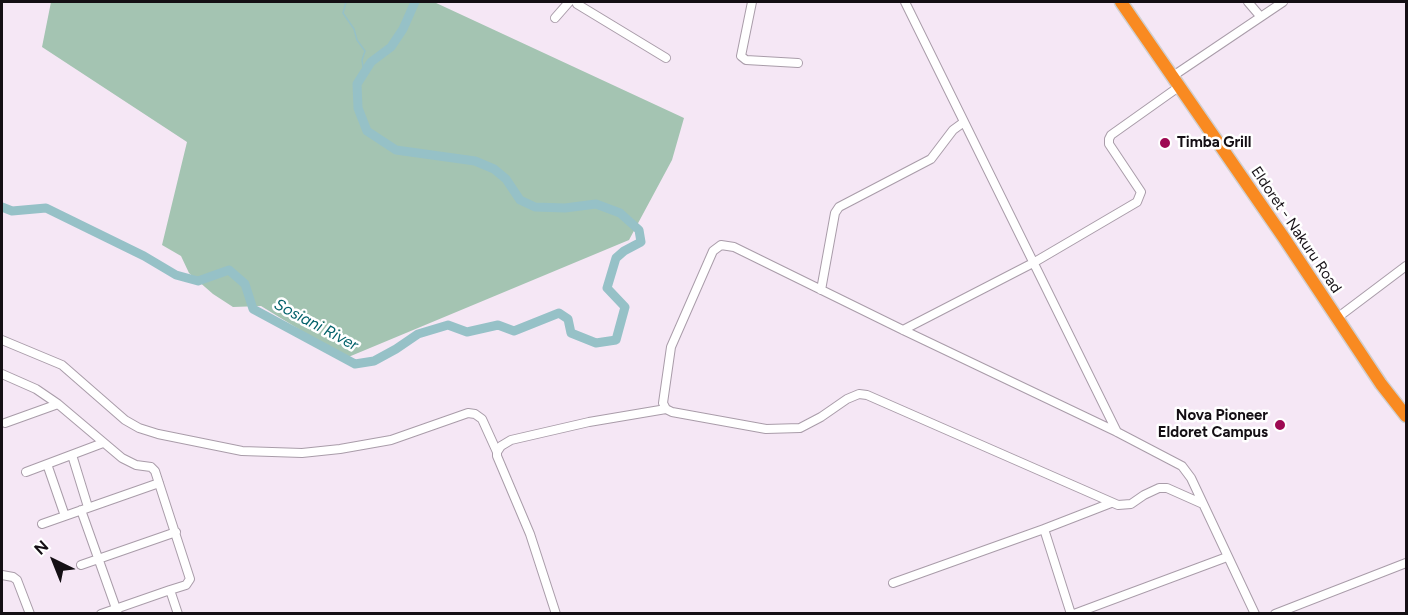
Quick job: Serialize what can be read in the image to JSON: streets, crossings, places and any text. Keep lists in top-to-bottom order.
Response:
{
  "streets": {
    "highway": ["Eldoret - Nakuru Road"]
  },
  "water": ["Sosiani River"],
  "places": ["Timba Grill", "Nova Pioneer Eldoret Campus"],
  "north": "top left"
}
